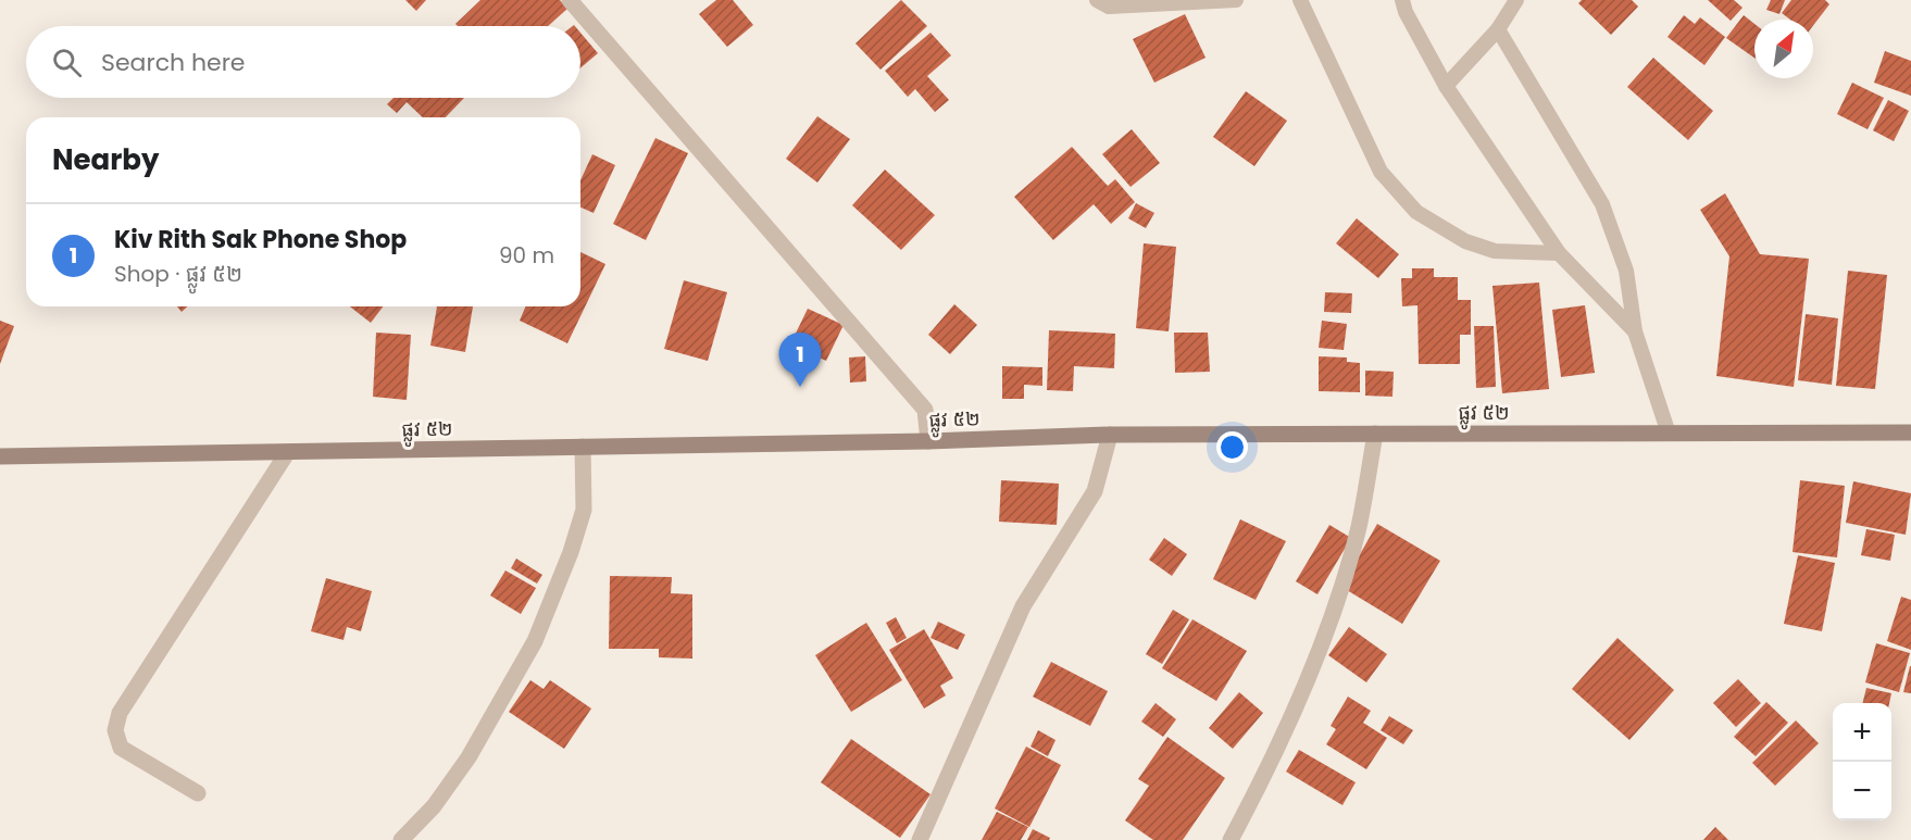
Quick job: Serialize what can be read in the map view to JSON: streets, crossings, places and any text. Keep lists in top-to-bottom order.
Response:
{
  "streets": {
    "street": ["ផ្លូវ ៥២"]
  },
  "north": "top right",
  "page": {
    "search": "Search here",
    "heading": "Nearby",
    "list": [
      {
        "mark": "1",
        "name": "Kiv Rith Sak Phone Shop",
        "note": "Shop · ផ្លូវ ៥២",
        "value": "90 m"
      }
    ],
    "pins": "1",
    "map_buttons": ["+", "−"]
  }
}
